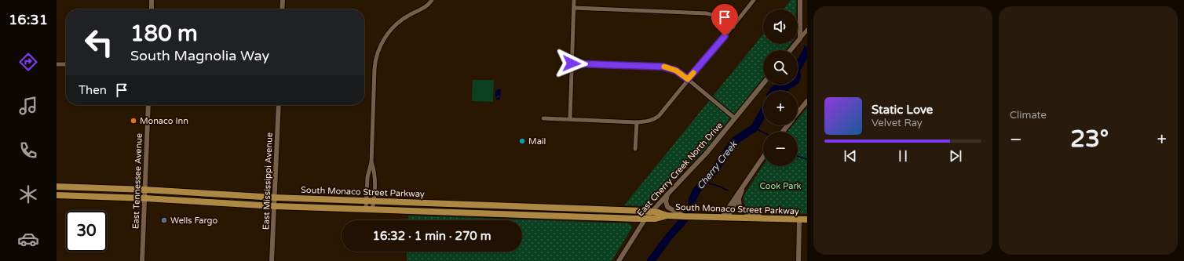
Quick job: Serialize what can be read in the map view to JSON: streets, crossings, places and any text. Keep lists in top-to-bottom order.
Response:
{
  "streets": {
    "main road": ["South Monaco Street Parkway"],
    "street": ["East Cherry Creek North Drive", "East Tennessee Avenue", "East Mississippi Avenue"]
  },
  "crossings": [
    ["East Cherry Creek North Drive", "South Monaco Street Parkway"],
    ["East Tennessee Avenue", "South Monaco Street Parkway"],
    ["East Mississippi Avenue", "South Monaco Street Parkway"]
  ],
  "water": ["Cherry Creek"],
  "parks": ["Cook Park"],
  "places": ["Monaco Inn", "Mail", "Wells Fargo"],
  "page": {
    "tabs": "16:31",
    "tile": "Climate",
    "map_buttons": ["+", "−"],
    "turn": ["180 m", "South Magnolia Way"],
    "then": "Then",
    "song": ["Static Love", "Velvet Ray"],
    "heat": ["−", "23°", "+"],
    "limit": "30",
    "trip": "16:32 · 1 min · 270 m"
  }
}
